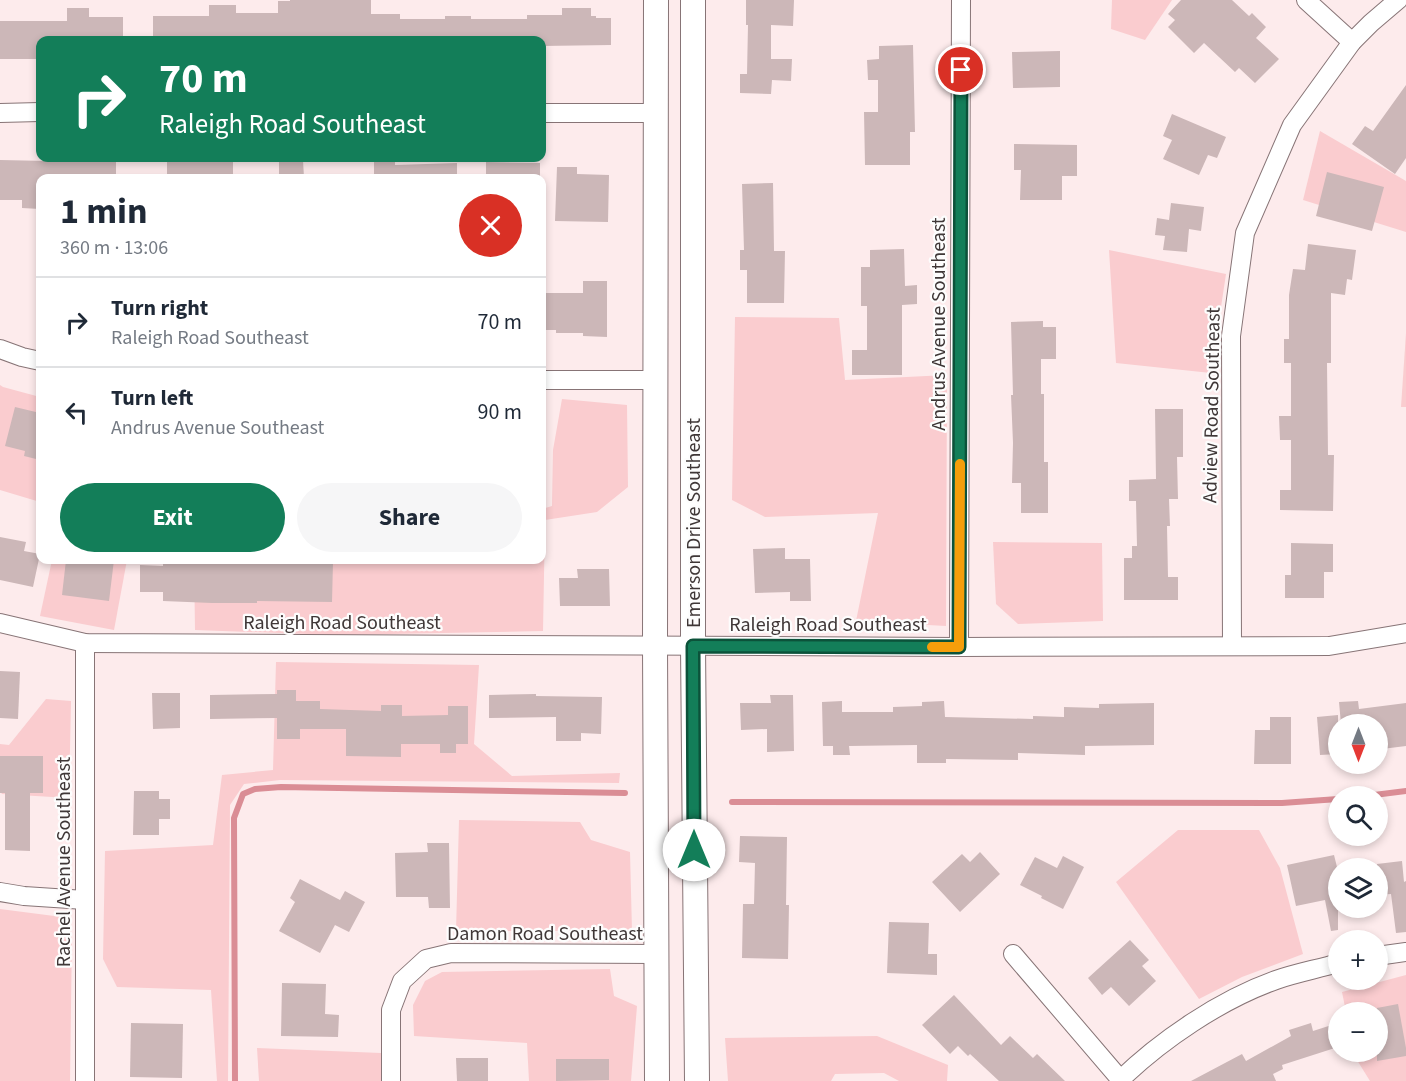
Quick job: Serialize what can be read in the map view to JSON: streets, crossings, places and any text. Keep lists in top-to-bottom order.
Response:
{
  "streets": {
    "street": [
      "Andrus Avenue Southeast",
      "Adview Road Southeast",
      "Emerson Drive Southeast",
      "Raleigh Road Southeast",
      "Rachel Avenue Southeast",
      "Damon Road Southeast"
    ]
  },
  "crossings": [
    ["Andrus Avenue Southeast", "Raleigh Road Southeast"],
    ["Adview Road Southeast", "Raleigh Road Southeast"],
    ["Emerson Drive Southeast", "Raleigh Road Southeast"],
    ["Emerson Drive Southeast", "Damon Road Southeast"],
    ["Raleigh Road Southeast", "Rachel Avenue Southeast"]
  ],
  "north": "bottom",
  "page": {
    "turn": ["70 m", "Raleigh Road Southeast"],
    "heading": ["1 min", "360 m · 13:06"],
    "list": [
      {
        "name": "Turn right",
        "note": "Raleigh Road Southeast",
        "value": "70 m"
      },
      {
        "name": "Turn left",
        "note": "Andrus Avenue Southeast",
        "value": "90 m"
      }
    ],
    "buttons": ["Exit", "Share"],
    "map_buttons": ["+", "−"]
  }
}
